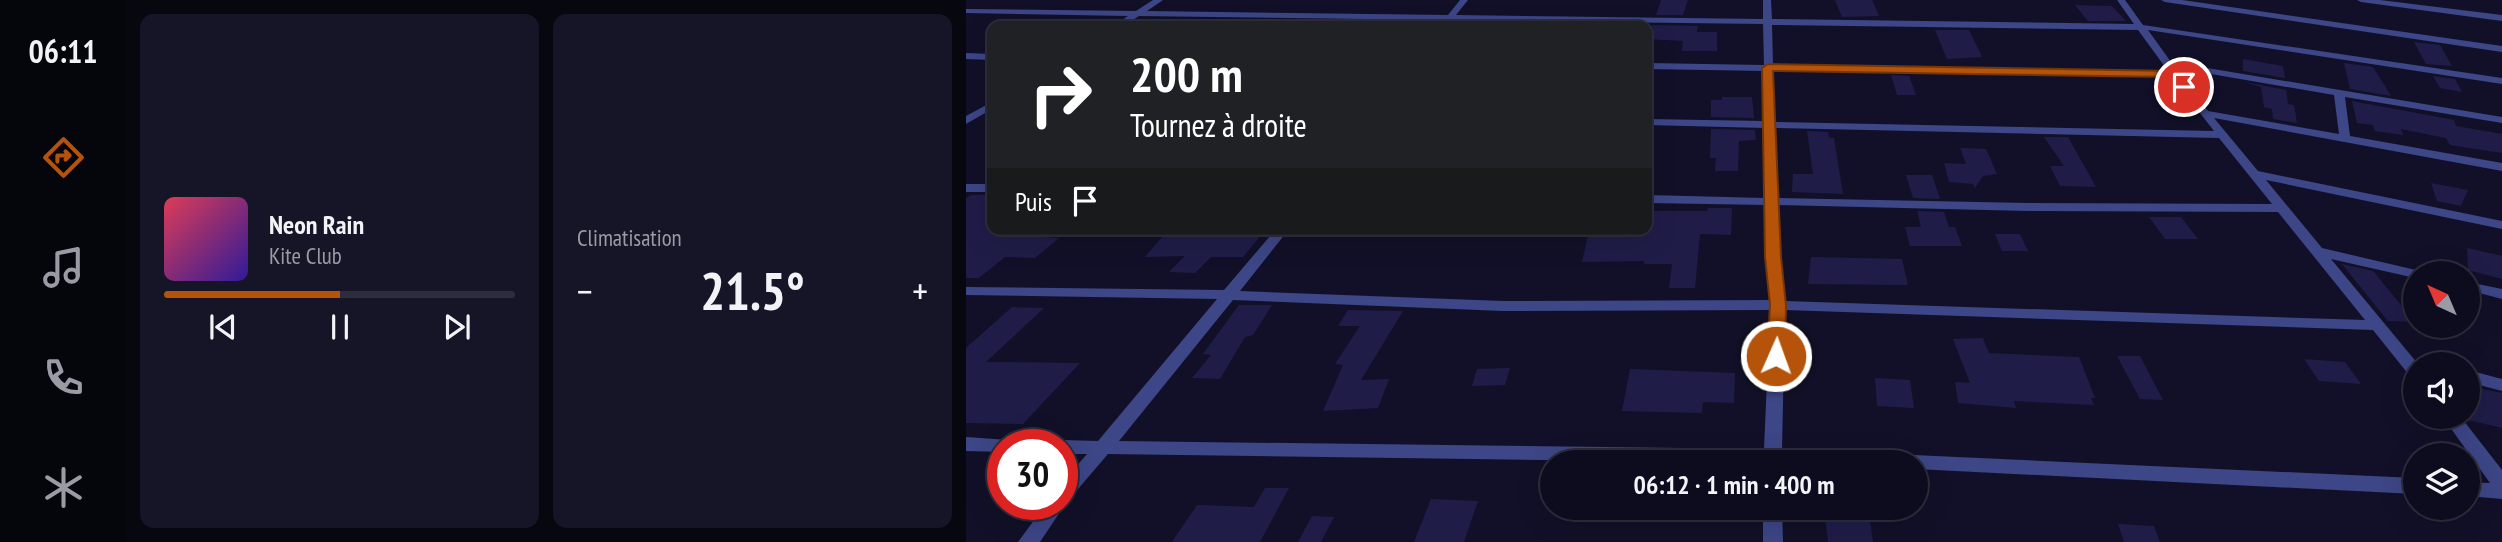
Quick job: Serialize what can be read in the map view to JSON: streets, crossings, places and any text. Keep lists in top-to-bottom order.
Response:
{
  "north": "top left",
  "page": {
    "tabs": "06:11",
    "tile": "Climatisation",
    "turn": ["200 m", "Tournez à droite"],
    "then": "Puis",
    "song": ["Neon Rain", "Kite Club"],
    "heat": ["−", "21.5°", "+"],
    "limit": "30",
    "trip": "06:12 · 1 min · 400 m"
  }
}
